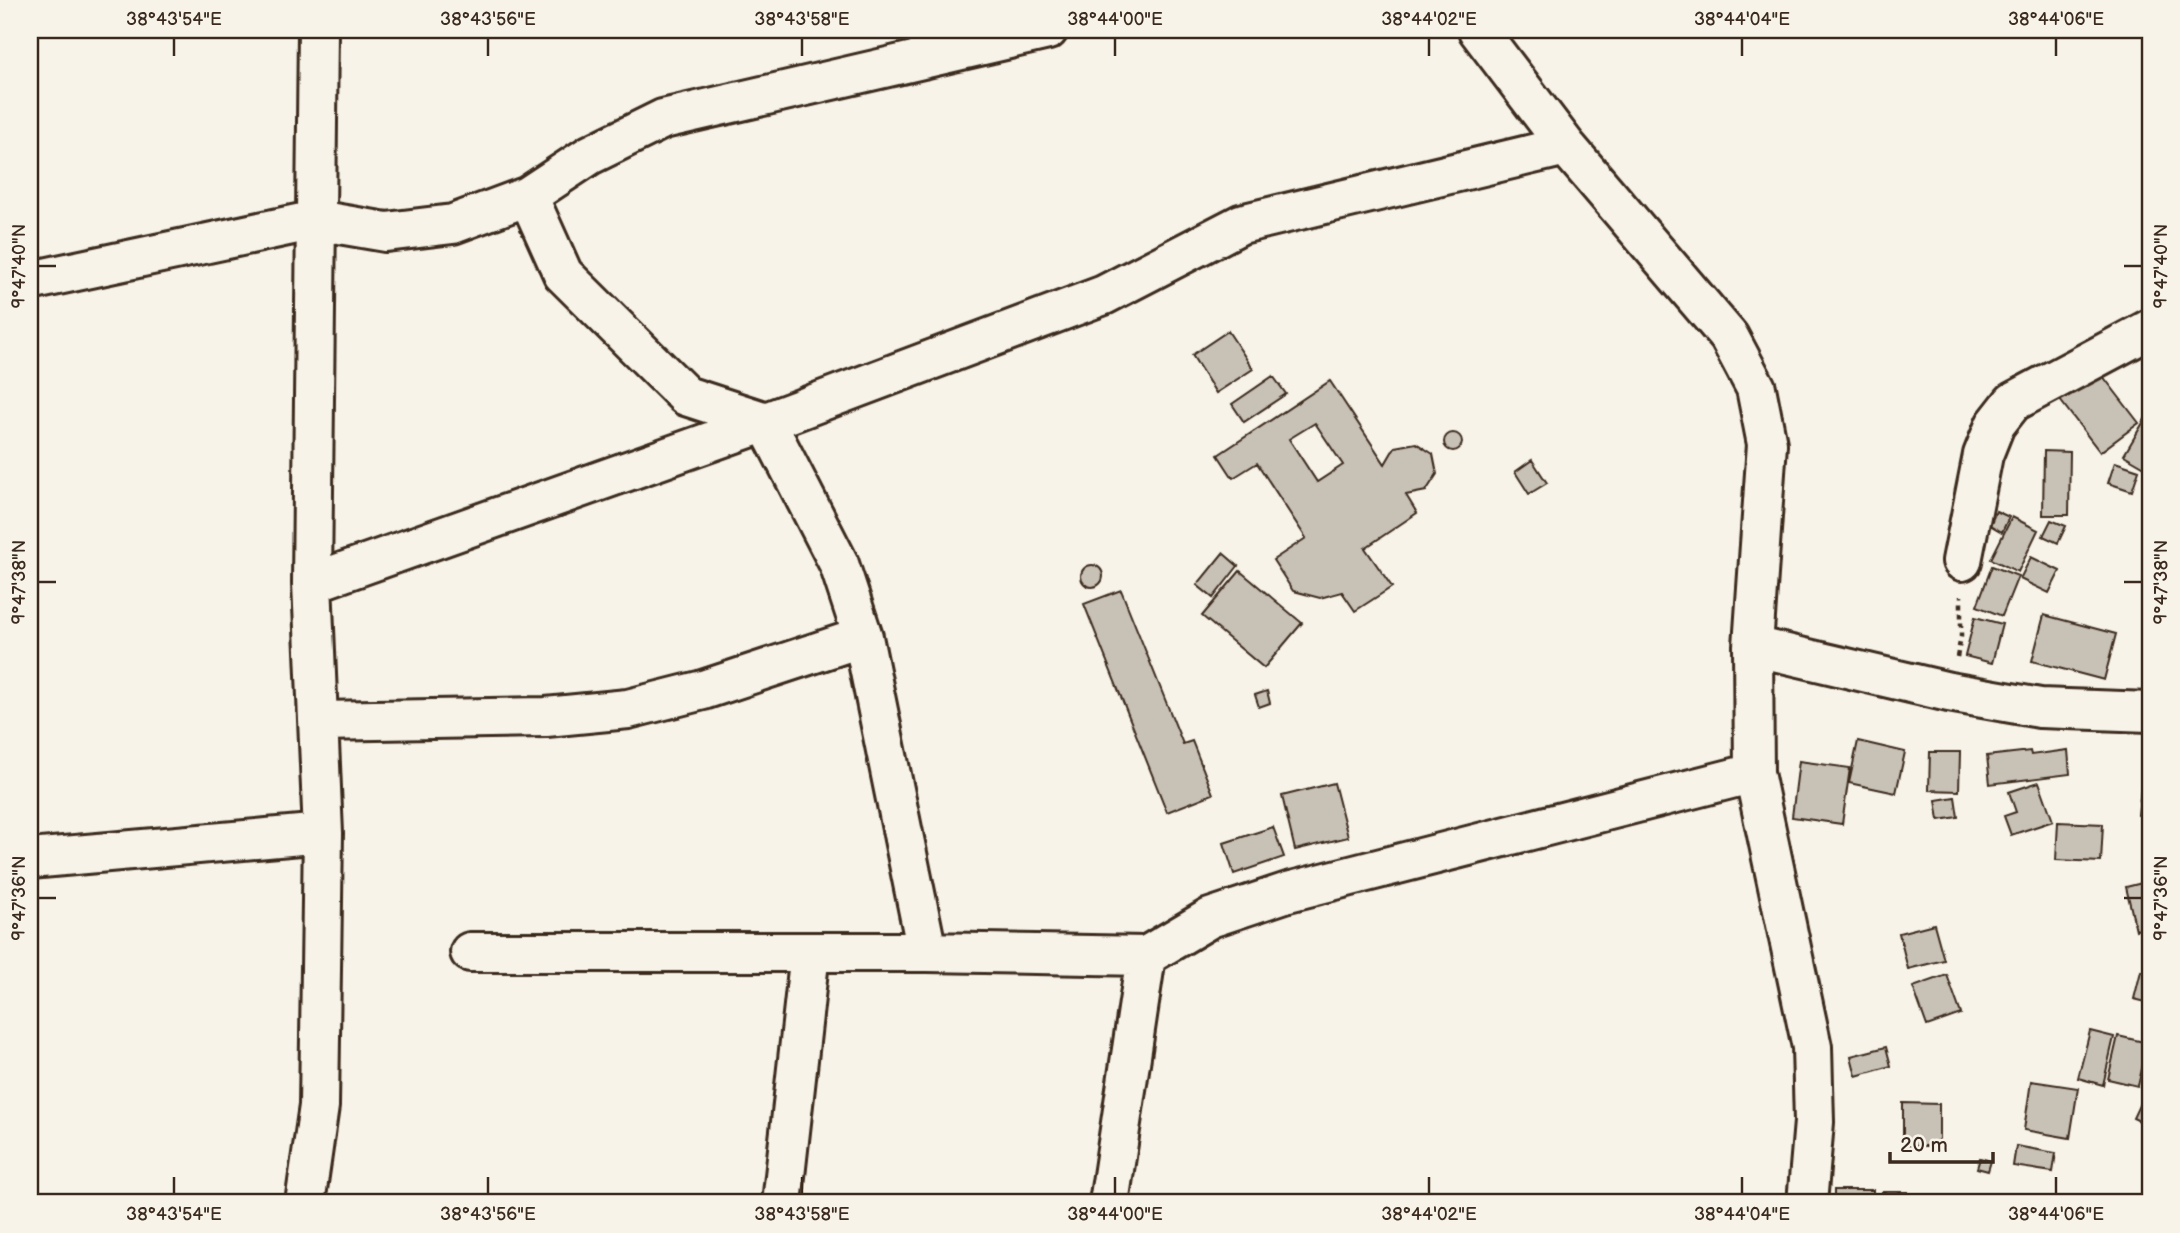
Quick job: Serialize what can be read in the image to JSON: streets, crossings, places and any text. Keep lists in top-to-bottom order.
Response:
{
  "scale_bar": "20 m",
  "coordinates": [
    "38°43'54\"E",
    "38°43'56\"E",
    "38°43'58\"E",
    "38°44'00\"E",
    "38°44'02\"E",
    "38°44'04\"E",
    "38°44'06\"E",
    "9°47'40\"N",
    "9°47'38\"N",
    "9°47'36\"N"
  ]
}
